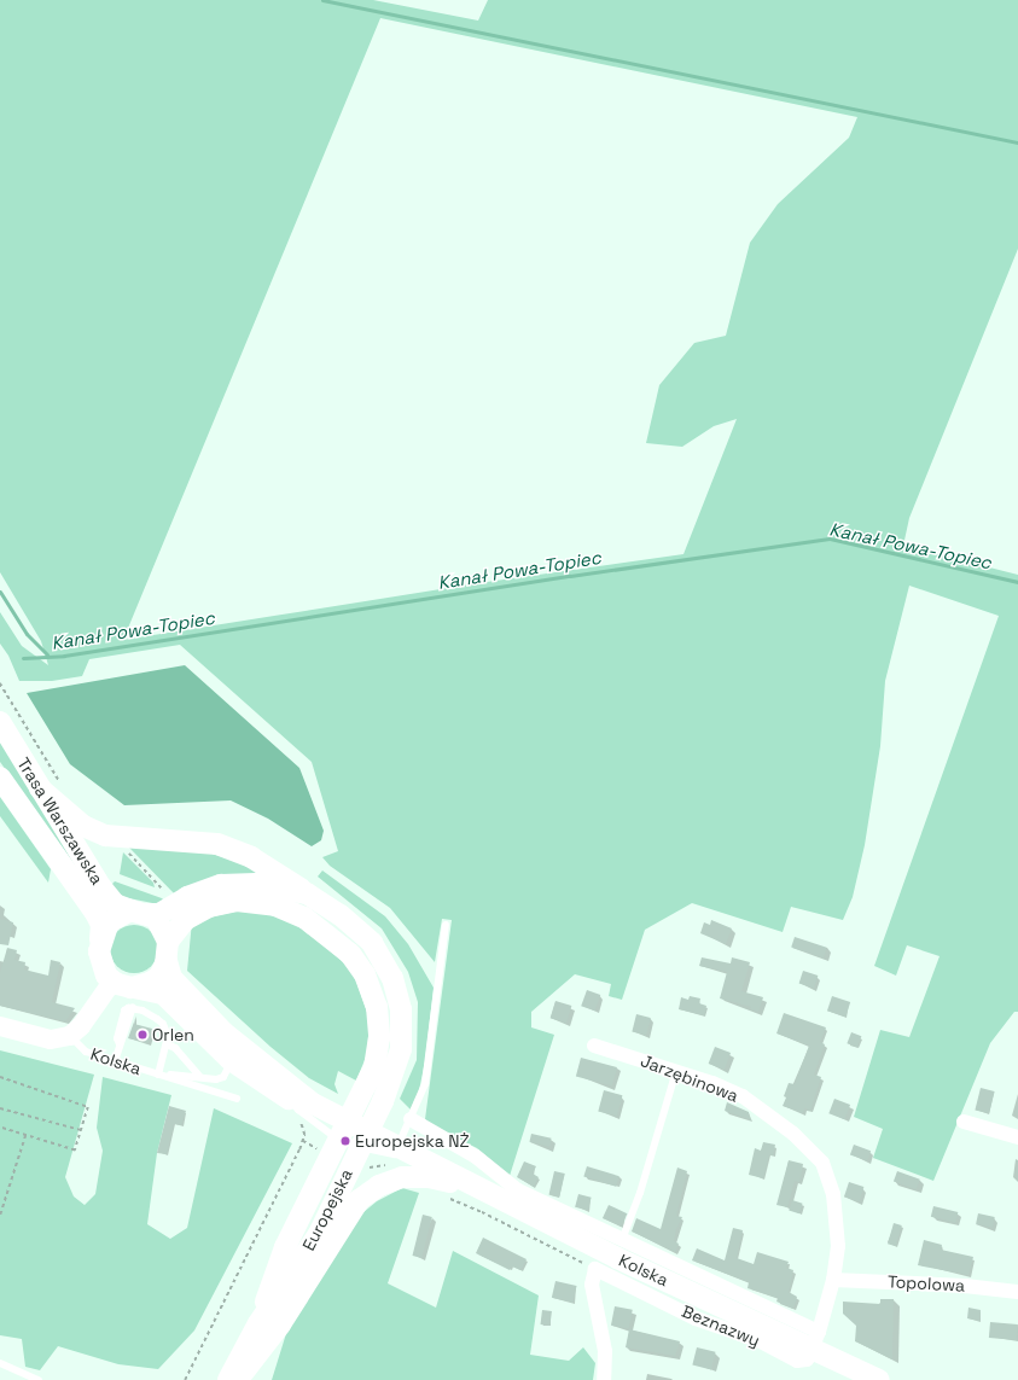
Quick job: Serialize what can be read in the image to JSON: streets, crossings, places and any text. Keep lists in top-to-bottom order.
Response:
{
  "streets": {
    "main road": ["Trasa Warszawska", "Kolska", "Europejska"],
    "street": ["Jarzębinowa", "Topolowa", "Beznazwy"]
  },
  "crossings": [
    ["Trasa Warszawska", "Europejska"],
    ["Kolska", "Beznazwy"],
    ["Jarzębinowa", "Topolowa"]
  ],
  "water": ["Kanał Powa-Topiec"],
  "places": ["Orlen", "Europejska NŻ"]
}
